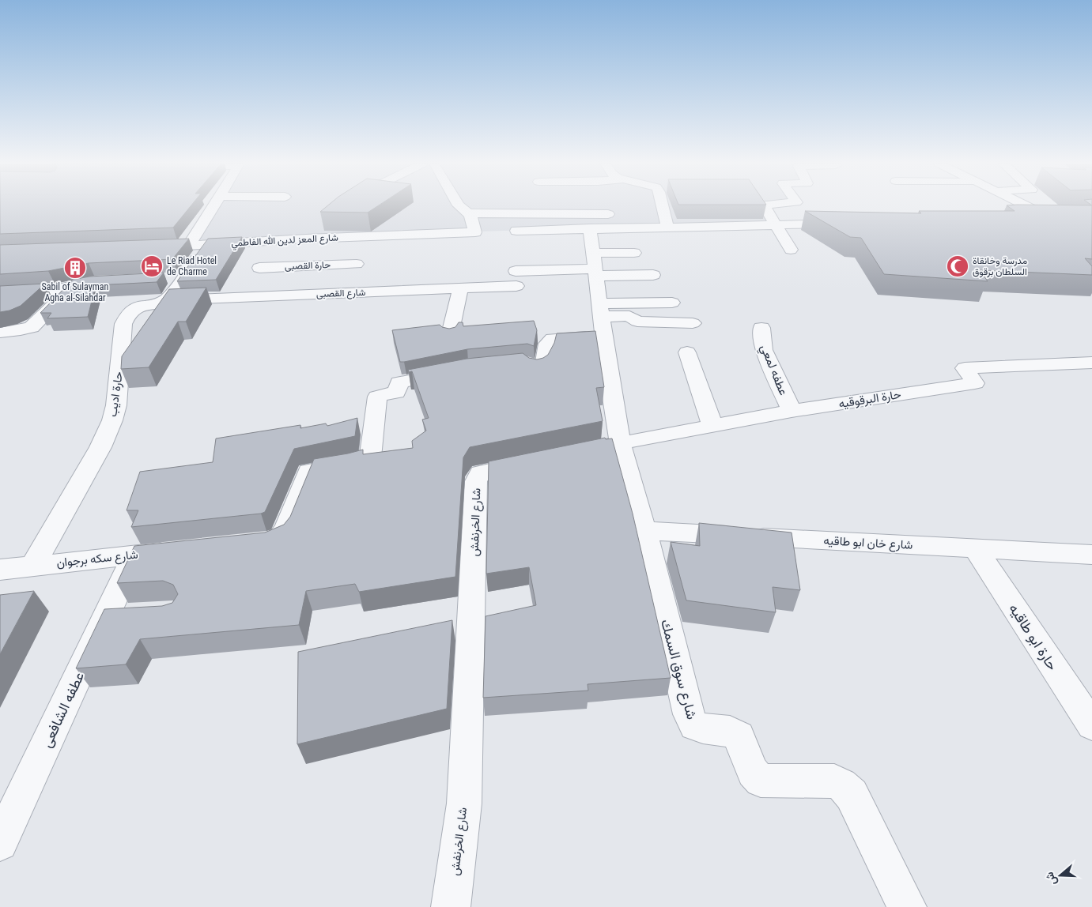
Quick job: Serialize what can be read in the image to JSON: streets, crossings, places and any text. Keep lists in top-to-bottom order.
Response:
{
  "streets": {
    "street": [
      "شارع المعز لدين الله الفاطمي",
      "حارة القصبى",
      "شارع القصبى",
      "عطفه لمعي",
      "حارة اديب",
      "حارة البرقوقيه",
      "شارع الخرنفش",
      "شارع خان ابو طاقيه",
      "شارع سكه برجوان",
      "حارة ابو طاقيه",
      "شارع سوق السمك",
      "عطفه الشافعى"
    ]
  },
  "crossings": [
    ["شارع القصبى", "حارة اديب"],
    ["عطفه لمعي", "حارة البرقوقيه"],
    ["حارة اديب", "شارع سكه برجوان"],
    ["حارة البرقوقيه", "شارع سوق السمك"],
    ["شارع خان ابو طاقيه", "حارة ابو طاقيه"],
    ["شارع خان ابو طاقيه", "شارع سوق السمك"],
    ["شارع سكه برجوان", "عطفه الشافعى"]
  ],
  "places": {
    "hotel": ["Le Riad Hotel de Charme"],
    "mosque": ["مدرسة وخانقاة السلطان برقوق"],
    "building": ["Sabil of Sulayman Agha al-Silahdar"]
  },
  "north": "left"
}
